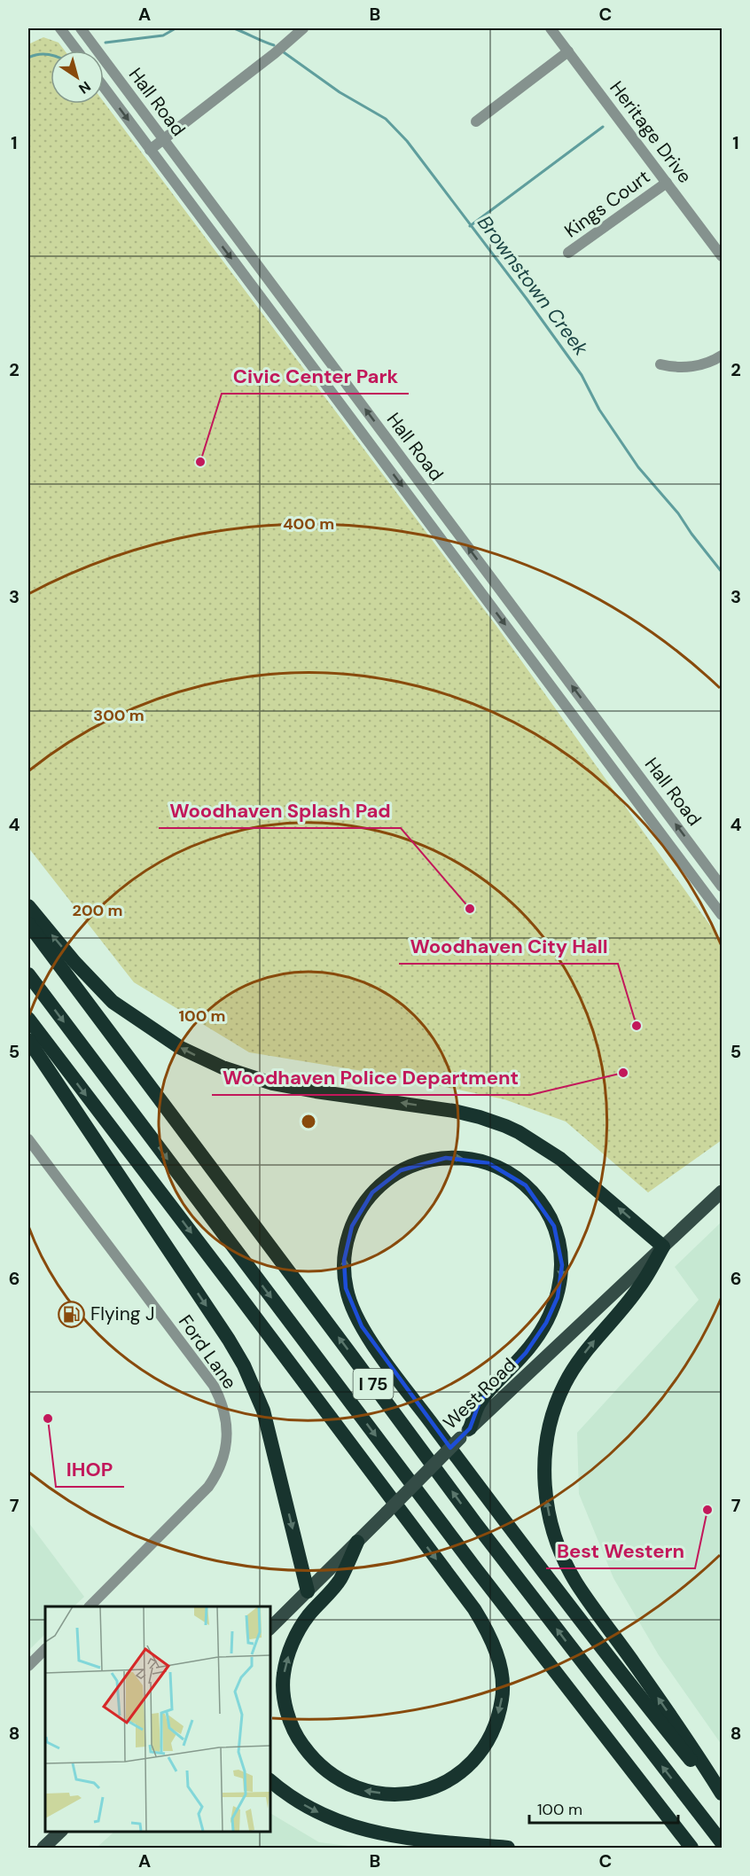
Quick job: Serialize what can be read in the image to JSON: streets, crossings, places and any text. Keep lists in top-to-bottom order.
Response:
{
  "streets": {
    "highway": ["I 75"],
    "main road": ["West Road"],
    "street": [
      "Hall Road",
      "Heritage Drive",
      "Kings Court",
      "Ford Lane"
    ]
  },
  "crossings": [
    ["Heritage Drive", "Kings Court"]
  ],
  "water": ["Brownstown Creek"],
  "places": {
    "other": [
      "Civic Center Park",
      "Woodhaven Splash Pad",
      "Woodhaven City Hall",
      "Woodhaven Police Department",
      "IHOP",
      "Best Western"
    ],
    "fuel station": ["Flying J"]
  },
  "scale_bar": "100 m",
  "north": "bottom right",
  "grid": {
    "columns": ["A", "B", "C"],
    "rows": [
      "1",
      "2",
      "3",
      "4",
      "5",
      "6",
      "7",
      "8"
    ]
  },
  "rings": [
    "400 m",
    "300 m",
    "200 m",
    "100 m"
  ]
}
